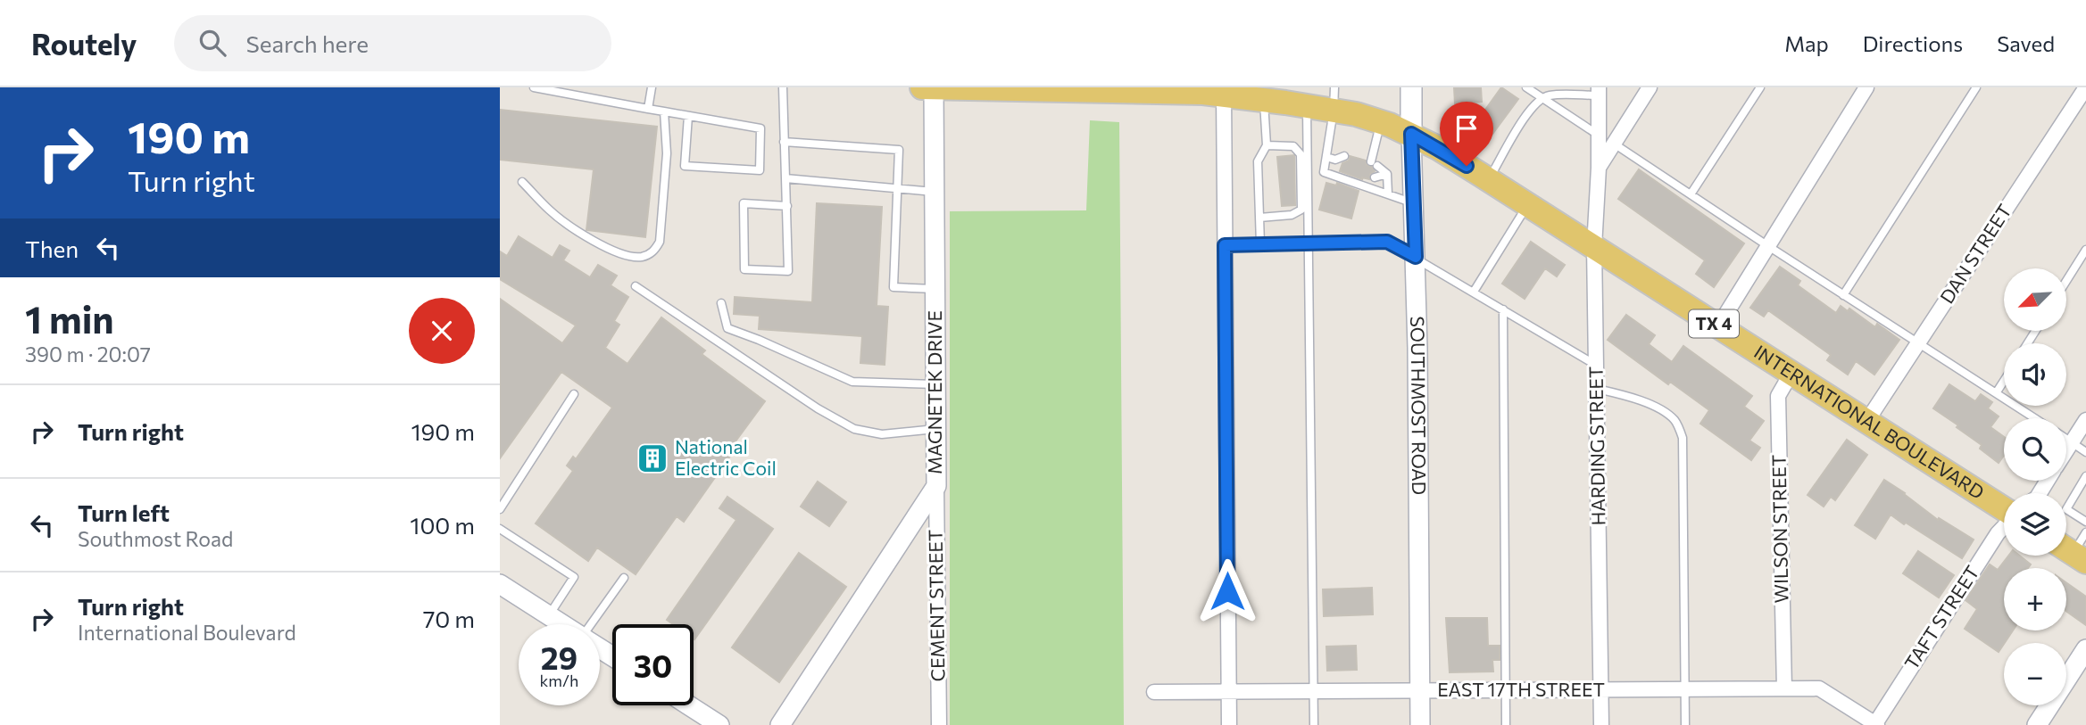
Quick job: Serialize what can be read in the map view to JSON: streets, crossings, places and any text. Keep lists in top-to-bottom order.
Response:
{
  "streets": {
    "main road": ["TX 4", "SOUTHMOST ROAD", "INTERNATIONAL BOULEVARD"],
    "street": [
      "DAN STREET",
      "MAGNETEK DRIVE",
      "HARDING STREET",
      "WILSON STREET",
      "CEMENT STREET",
      "TAFT STREET",
      "EAST 17TH STREET"
    ]
  },
  "crossings": [
    ["DAN STREET", "INTERNATIONAL BOULEVARD"],
    ["MAGNETEK DRIVE", "INTERNATIONAL BOULEVARD"],
    ["MAGNETEK DRIVE", "CEMENT STREET"],
    ["SOUTHMOST ROAD", "INTERNATIONAL BOULEVARD"],
    ["SOUTHMOST ROAD", "EAST 17TH STREET"],
    ["INTERNATIONAL BOULEVARD", "HARDING STREET"],
    ["INTERNATIONAL BOULEVARD", "WILSON STREET"],
    ["HARDING STREET", "EAST 17TH STREET"],
    ["WILSON STREET", "EAST 17TH STREET"],
    ["TAFT STREET", "EAST 17TH STREET"]
  ],
  "places": {
    "building": ["National Electric Coil"]
  },
  "north": "bottom left",
  "page": {
    "header": "Routely",
    "search": "Search here",
    "nav": ["Map", "Directions", "Saved"],
    "turn": ["190 m", "Turn right"],
    "then": "Then",
    "map_buttons": ["+", "−"],
    "heading": ["1 min", "390 m · 20:07"],
    "list": [
      {
        "name": "Turn right",
        "value": "190 m"
      },
      {
        "name": "Turn left",
        "note": "Southmost Road",
        "value": "100 m"
      },
      {
        "name": "Turn right",
        "note": "International Boulevard",
        "value": "70 m"
      }
    ],
    "speed": "29 km/h",
    "limit": "30"
  }
}
